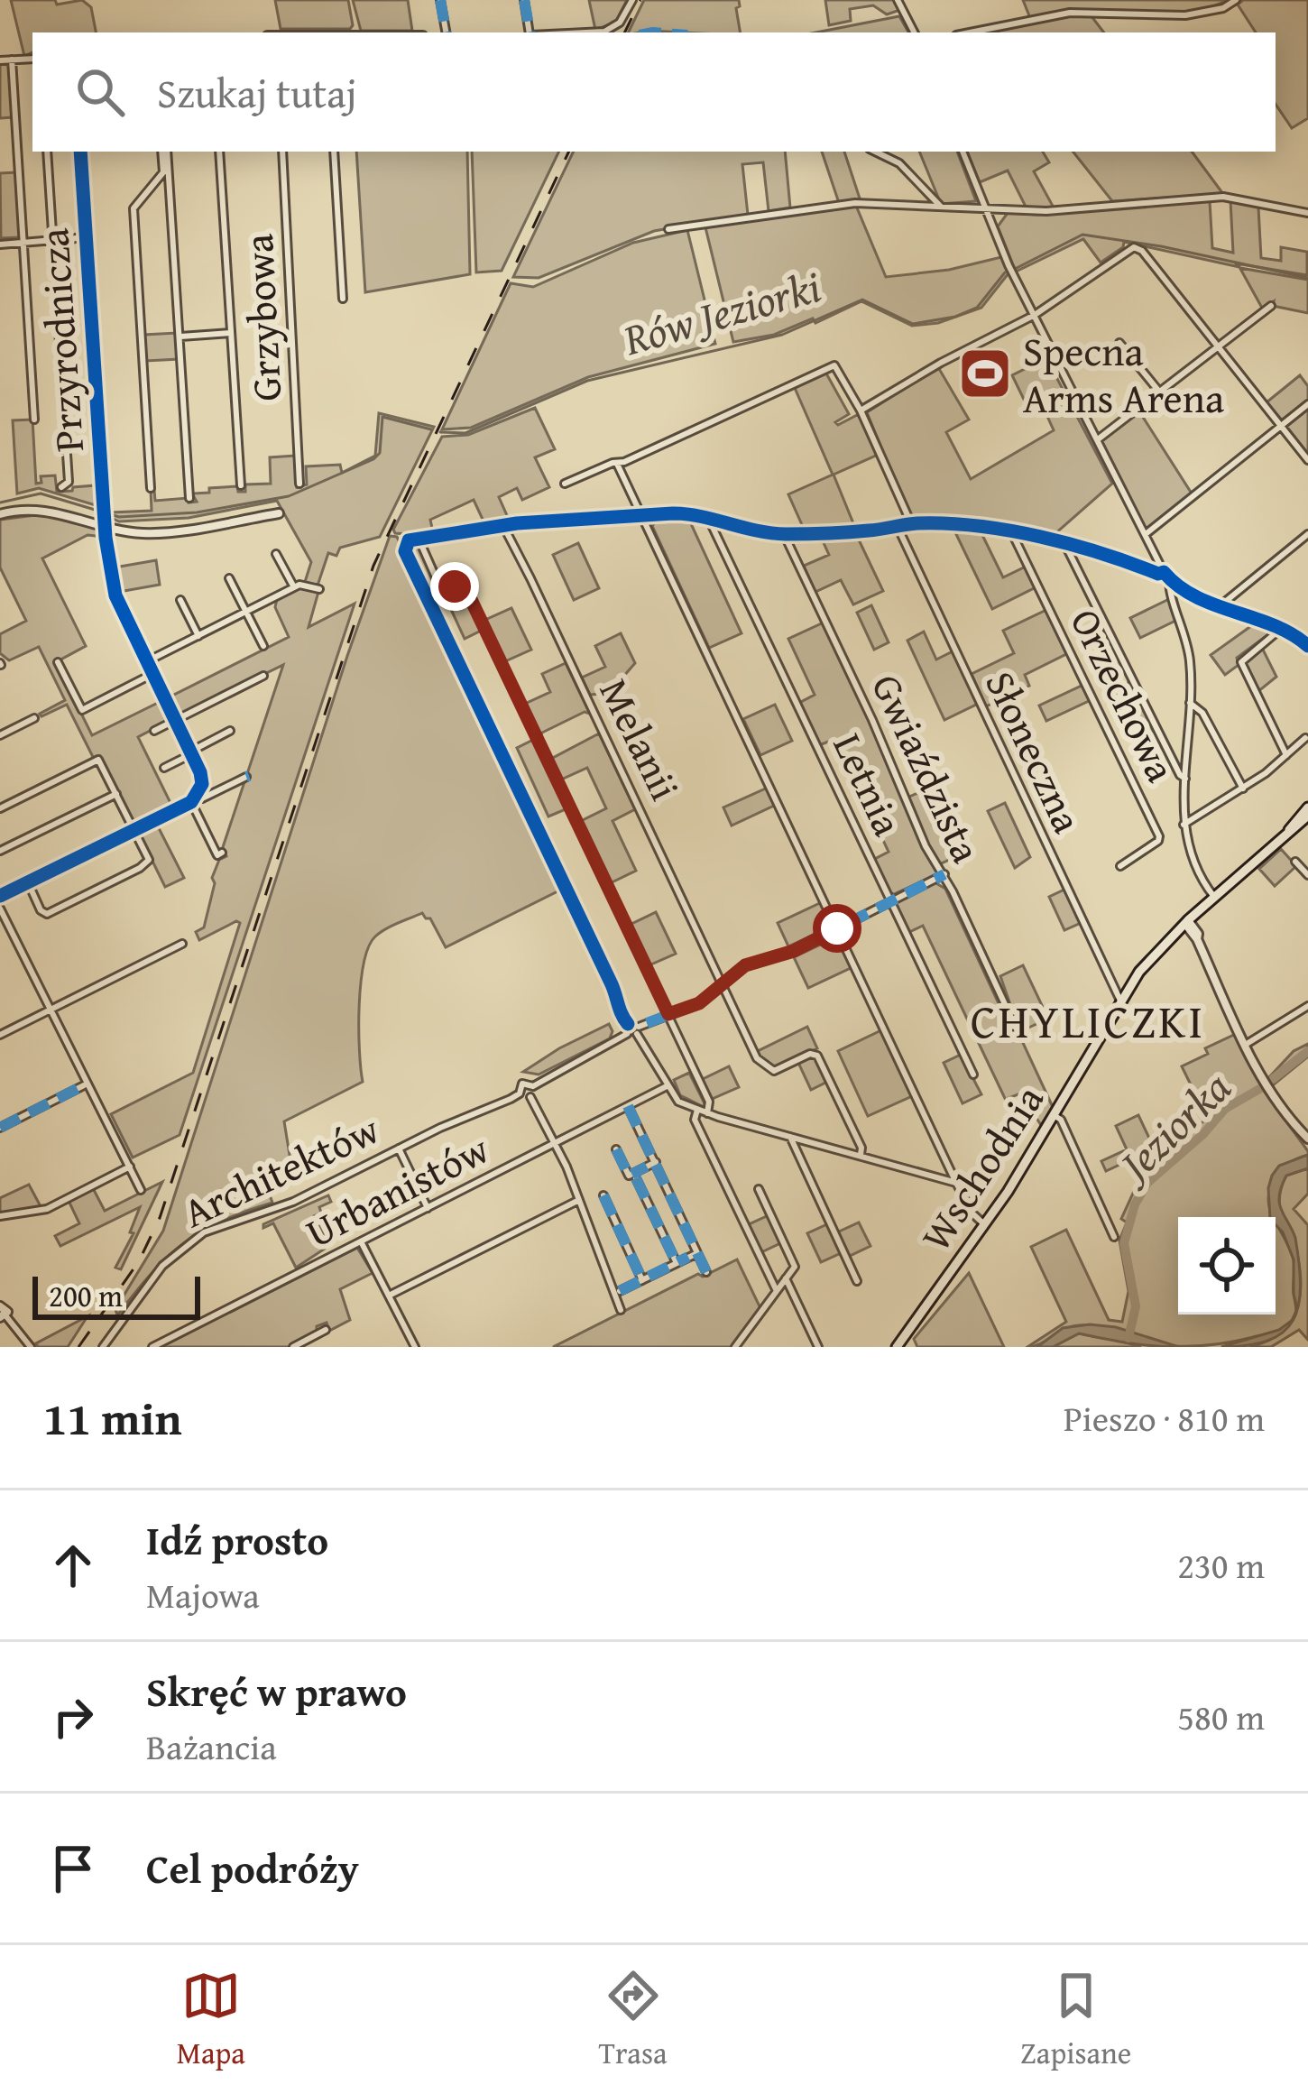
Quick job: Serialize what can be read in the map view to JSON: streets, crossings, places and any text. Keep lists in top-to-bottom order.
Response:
{
  "streets": {
    "main road": ["Wschodnia"],
    "street": [
      "Grzybowa",
      "Przyrodnicza",
      "Orzechowa",
      "Melanii",
      "Słoneczna",
      "Gwiaździsta",
      "Letnia",
      "Architektów",
      "Urbanistów"
    ]
  },
  "crossings": [
    ["Słoneczna", "Wschodnia"]
  ],
  "districts": ["CHYLICZKI"],
  "water": ["Rów Jeziorki", "Jeziorka"],
  "places": {
    "sports": ["Specna Arms Arena"]
  },
  "scale_bar": "200 m",
  "page": {
    "search": "Szukaj tutaj",
    "scale": "200 m",
    "heading": ["11 min", "Pieszo · 810 m"],
    "list": [
      ["Idź prosto", "Majowa", "230 m"],
      ["Skręć w prawo", "Bażancia", "580 m"],
      "Cel podróży"
    ],
    "nav": ["Mapa", "Trasa", "Zapisane"]
  }
}
